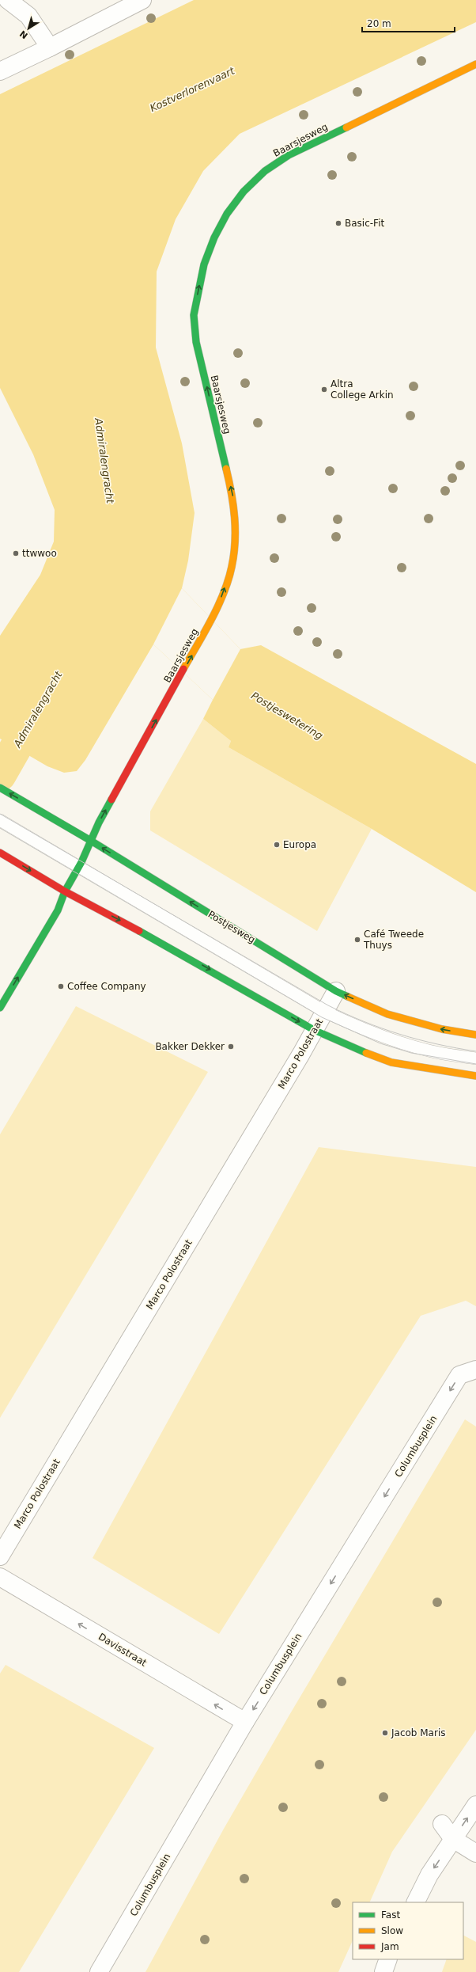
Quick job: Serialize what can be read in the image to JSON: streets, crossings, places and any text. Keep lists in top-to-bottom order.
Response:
{
  "streets": {
    "street": [
      "Baarsjesweg",
      "Postjesweg",
      "Marco Polostraat",
      "Columbusplein",
      "Davisstraat"
    ]
  },
  "crossings": [
    ["Baarsjesweg", "Postjesweg"],
    ["Postjesweg", "Marco Polostraat"],
    ["Columbusplein", "Davisstraat"]
  ],
  "one_way": ["Baarsjesweg", "Columbusplein", "Davisstraat"],
  "water": ["Kostverlorenvaart", "Admiralengracht", "Postjeswetering"],
  "places": [
    "Basic-Fit",
    "Altra College Arkin",
    "ttwwoo",
    "Europa",
    "Café Tweede Thuys",
    "Coffee Company",
    "Bakker Dekker",
    "Jacob Maris"
  ],
  "legend": ["Fast", "Slow", "Jam"],
  "scale_bar": "20 m",
  "north": "bottom left"
}
